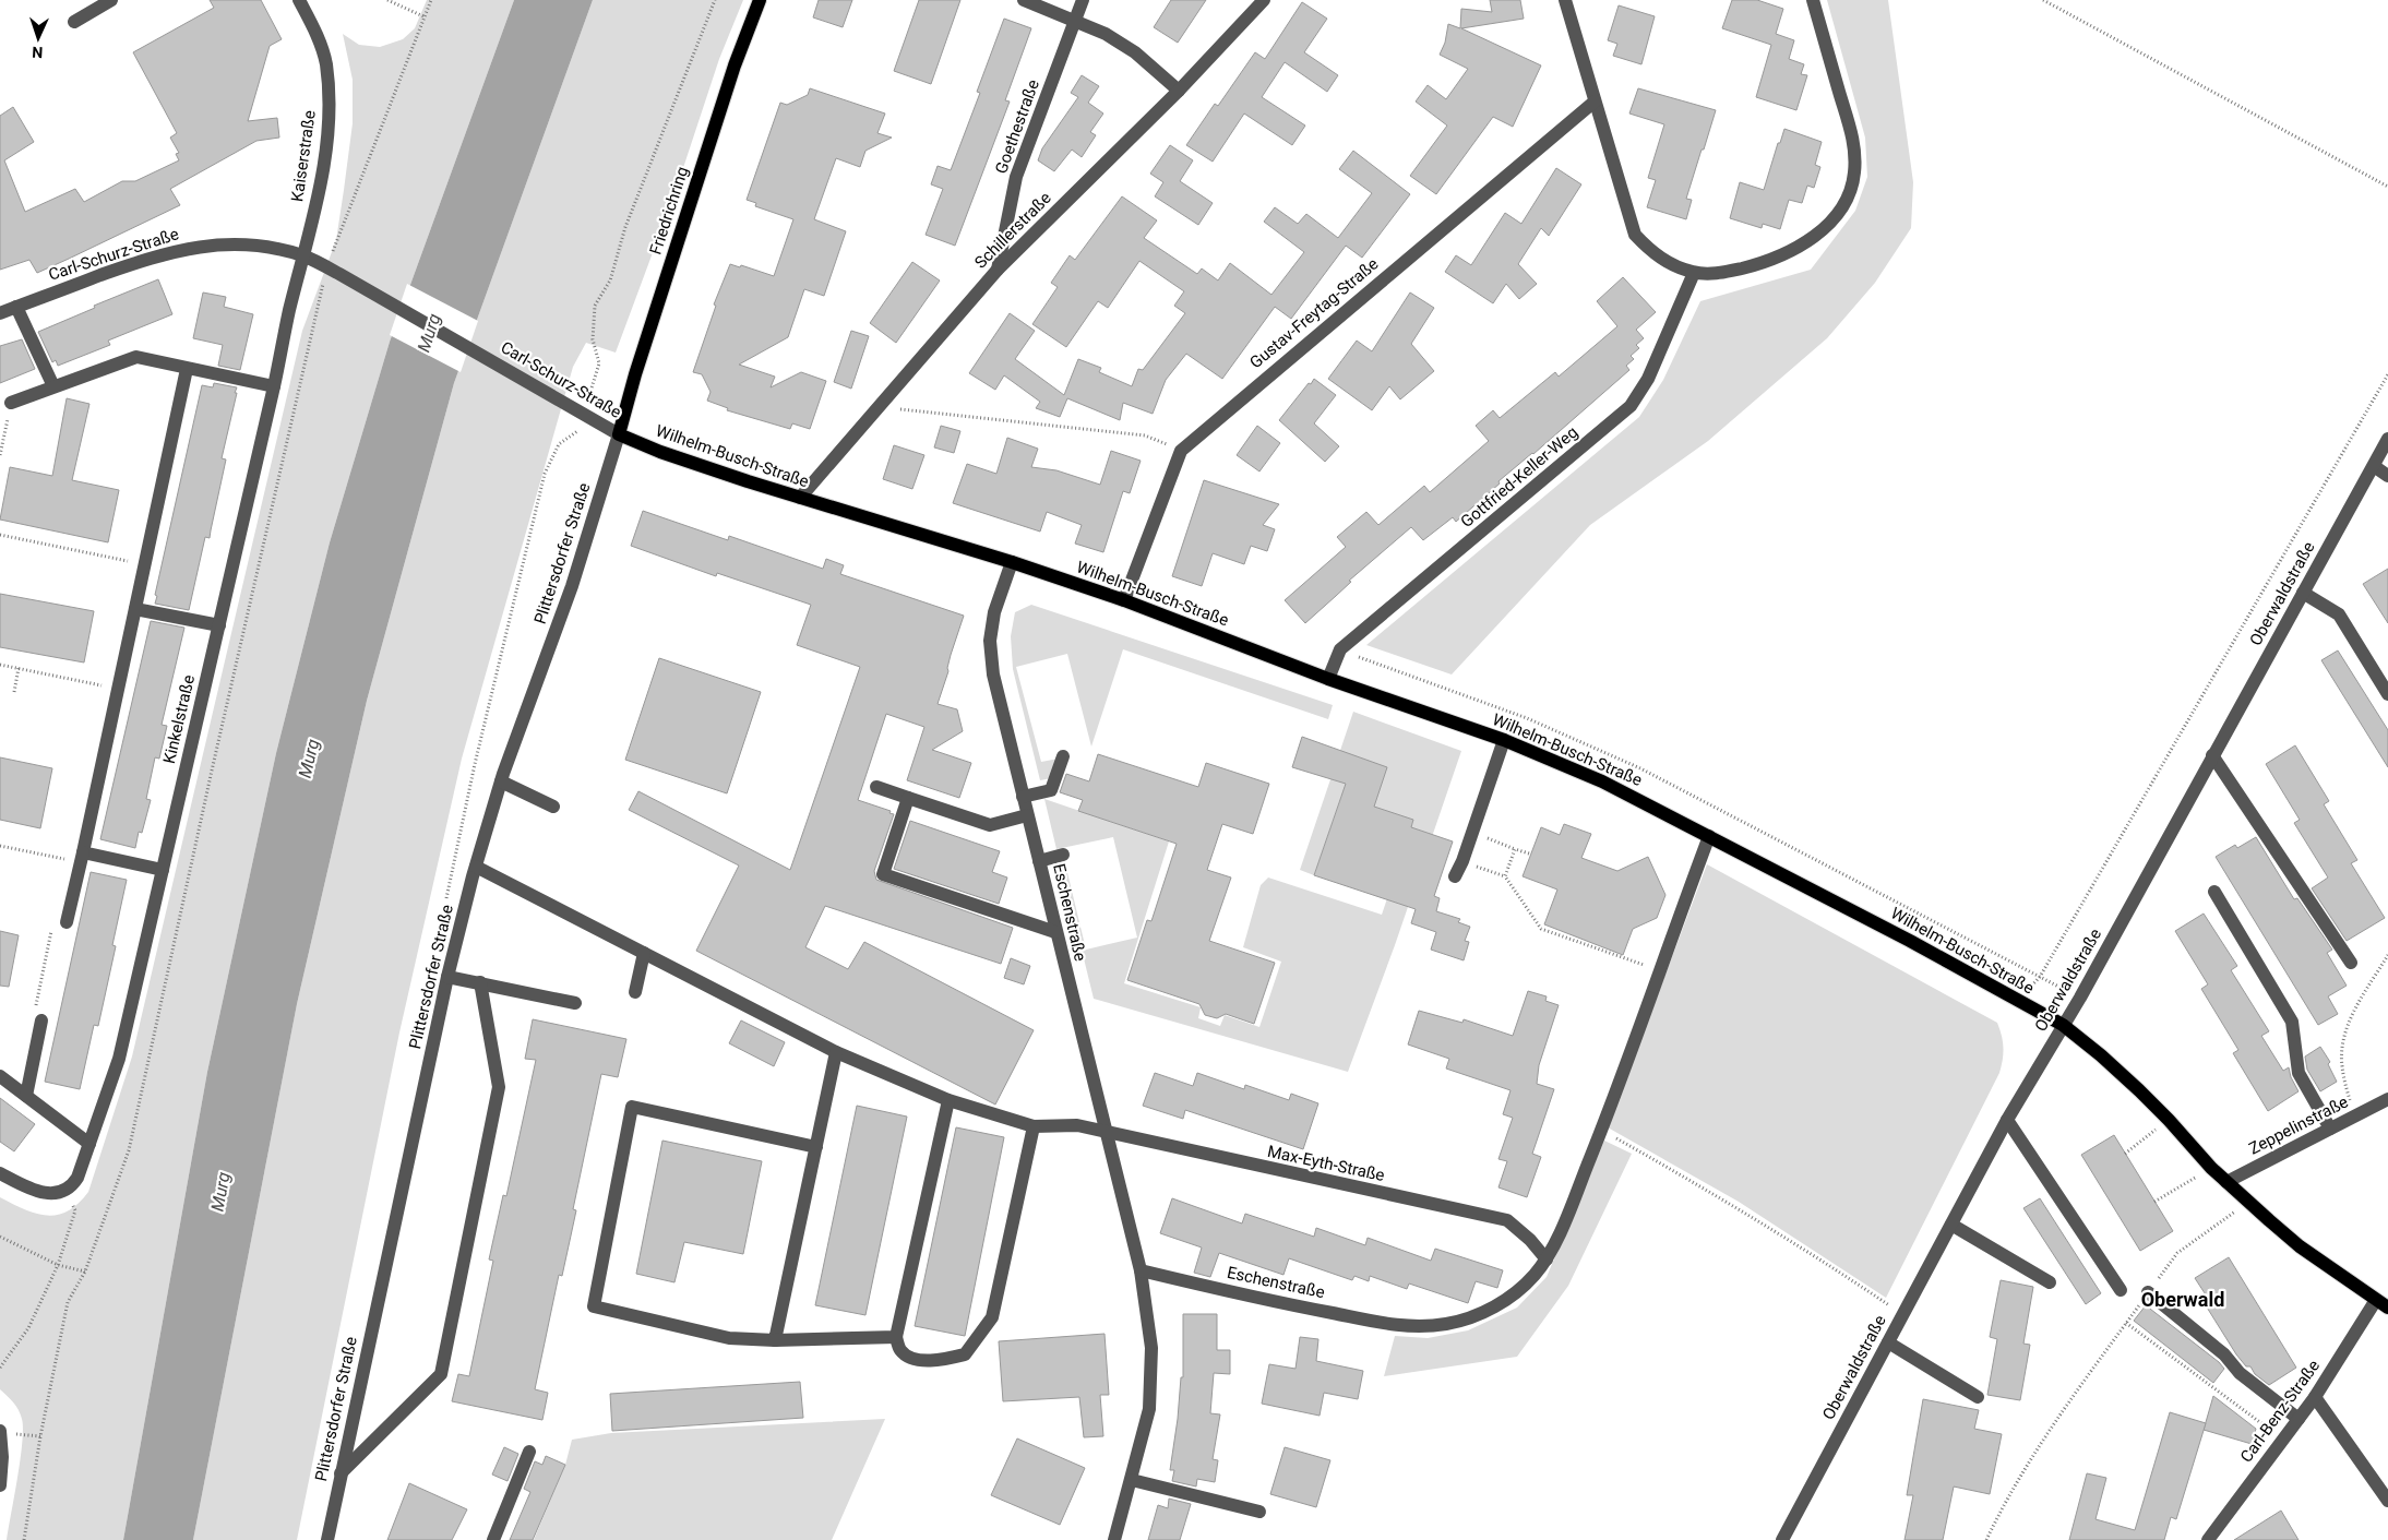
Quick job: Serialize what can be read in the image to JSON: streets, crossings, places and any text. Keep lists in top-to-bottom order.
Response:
{
  "streets": {
    "main road": ["Friedrichring", "Wilhelm-Busch-Straße"],
    "street": [
      "Goethestraße",
      "Kaiserstraße",
      "Schillerstraße",
      "Carl-Schurz-Straße",
      "Gustav-Freytag-Straße",
      "Gottfried-Keller-Weg",
      "Plittersdorfer Straße",
      "Oberwaldstraße",
      "Kinkelstraße",
      "Eschenstraße",
      "Zeppelinstraße",
      "Max-Eyth-Straße",
      "Carl-Benz-Straße"
    ]
  },
  "crossings": [
    ["Goethestraße", "Schillerstraße"],
    ["Kaiserstraße", "Carl-Schurz-Straße"],
    ["Kaiserstraße", "Kinkelstraße"],
    ["Friedrichring", "Carl-Schurz-Straße"],
    ["Friedrichring", "Wilhelm-Busch-Straße"],
    ["Friedrichring", "Plittersdorfer Straße"],
    ["Schillerstraße", "Wilhelm-Busch-Straße"],
    ["Carl-Schurz-Straße", "Wilhelm-Busch-Straße"],
    ["Carl-Schurz-Straße", "Plittersdorfer Straße"],
    ["Carl-Schurz-Straße", "Kinkelstraße"],
    ["Gustav-Freytag-Straße", "Wilhelm-Busch-Straße"],
    ["Wilhelm-Busch-Straße", "Gottfried-Keller-Weg"],
    ["Wilhelm-Busch-Straße", "Plittersdorfer Straße"],
    ["Wilhelm-Busch-Straße", "Oberwaldstraße"],
    ["Wilhelm-Busch-Straße", "Eschenstraße"],
    ["Wilhelm-Busch-Straße", "Zeppelinstraße"],
    ["Wilhelm-Busch-Straße", "Carl-Benz-Straße"],
    ["Plittersdorfer Straße", "Max-Eyth-Straße"],
    ["Eschenstraße", "Max-Eyth-Straße"]
  ],
  "districts": ["Oberwald"],
  "water": ["Murg"],
  "north": "bottom"
}
